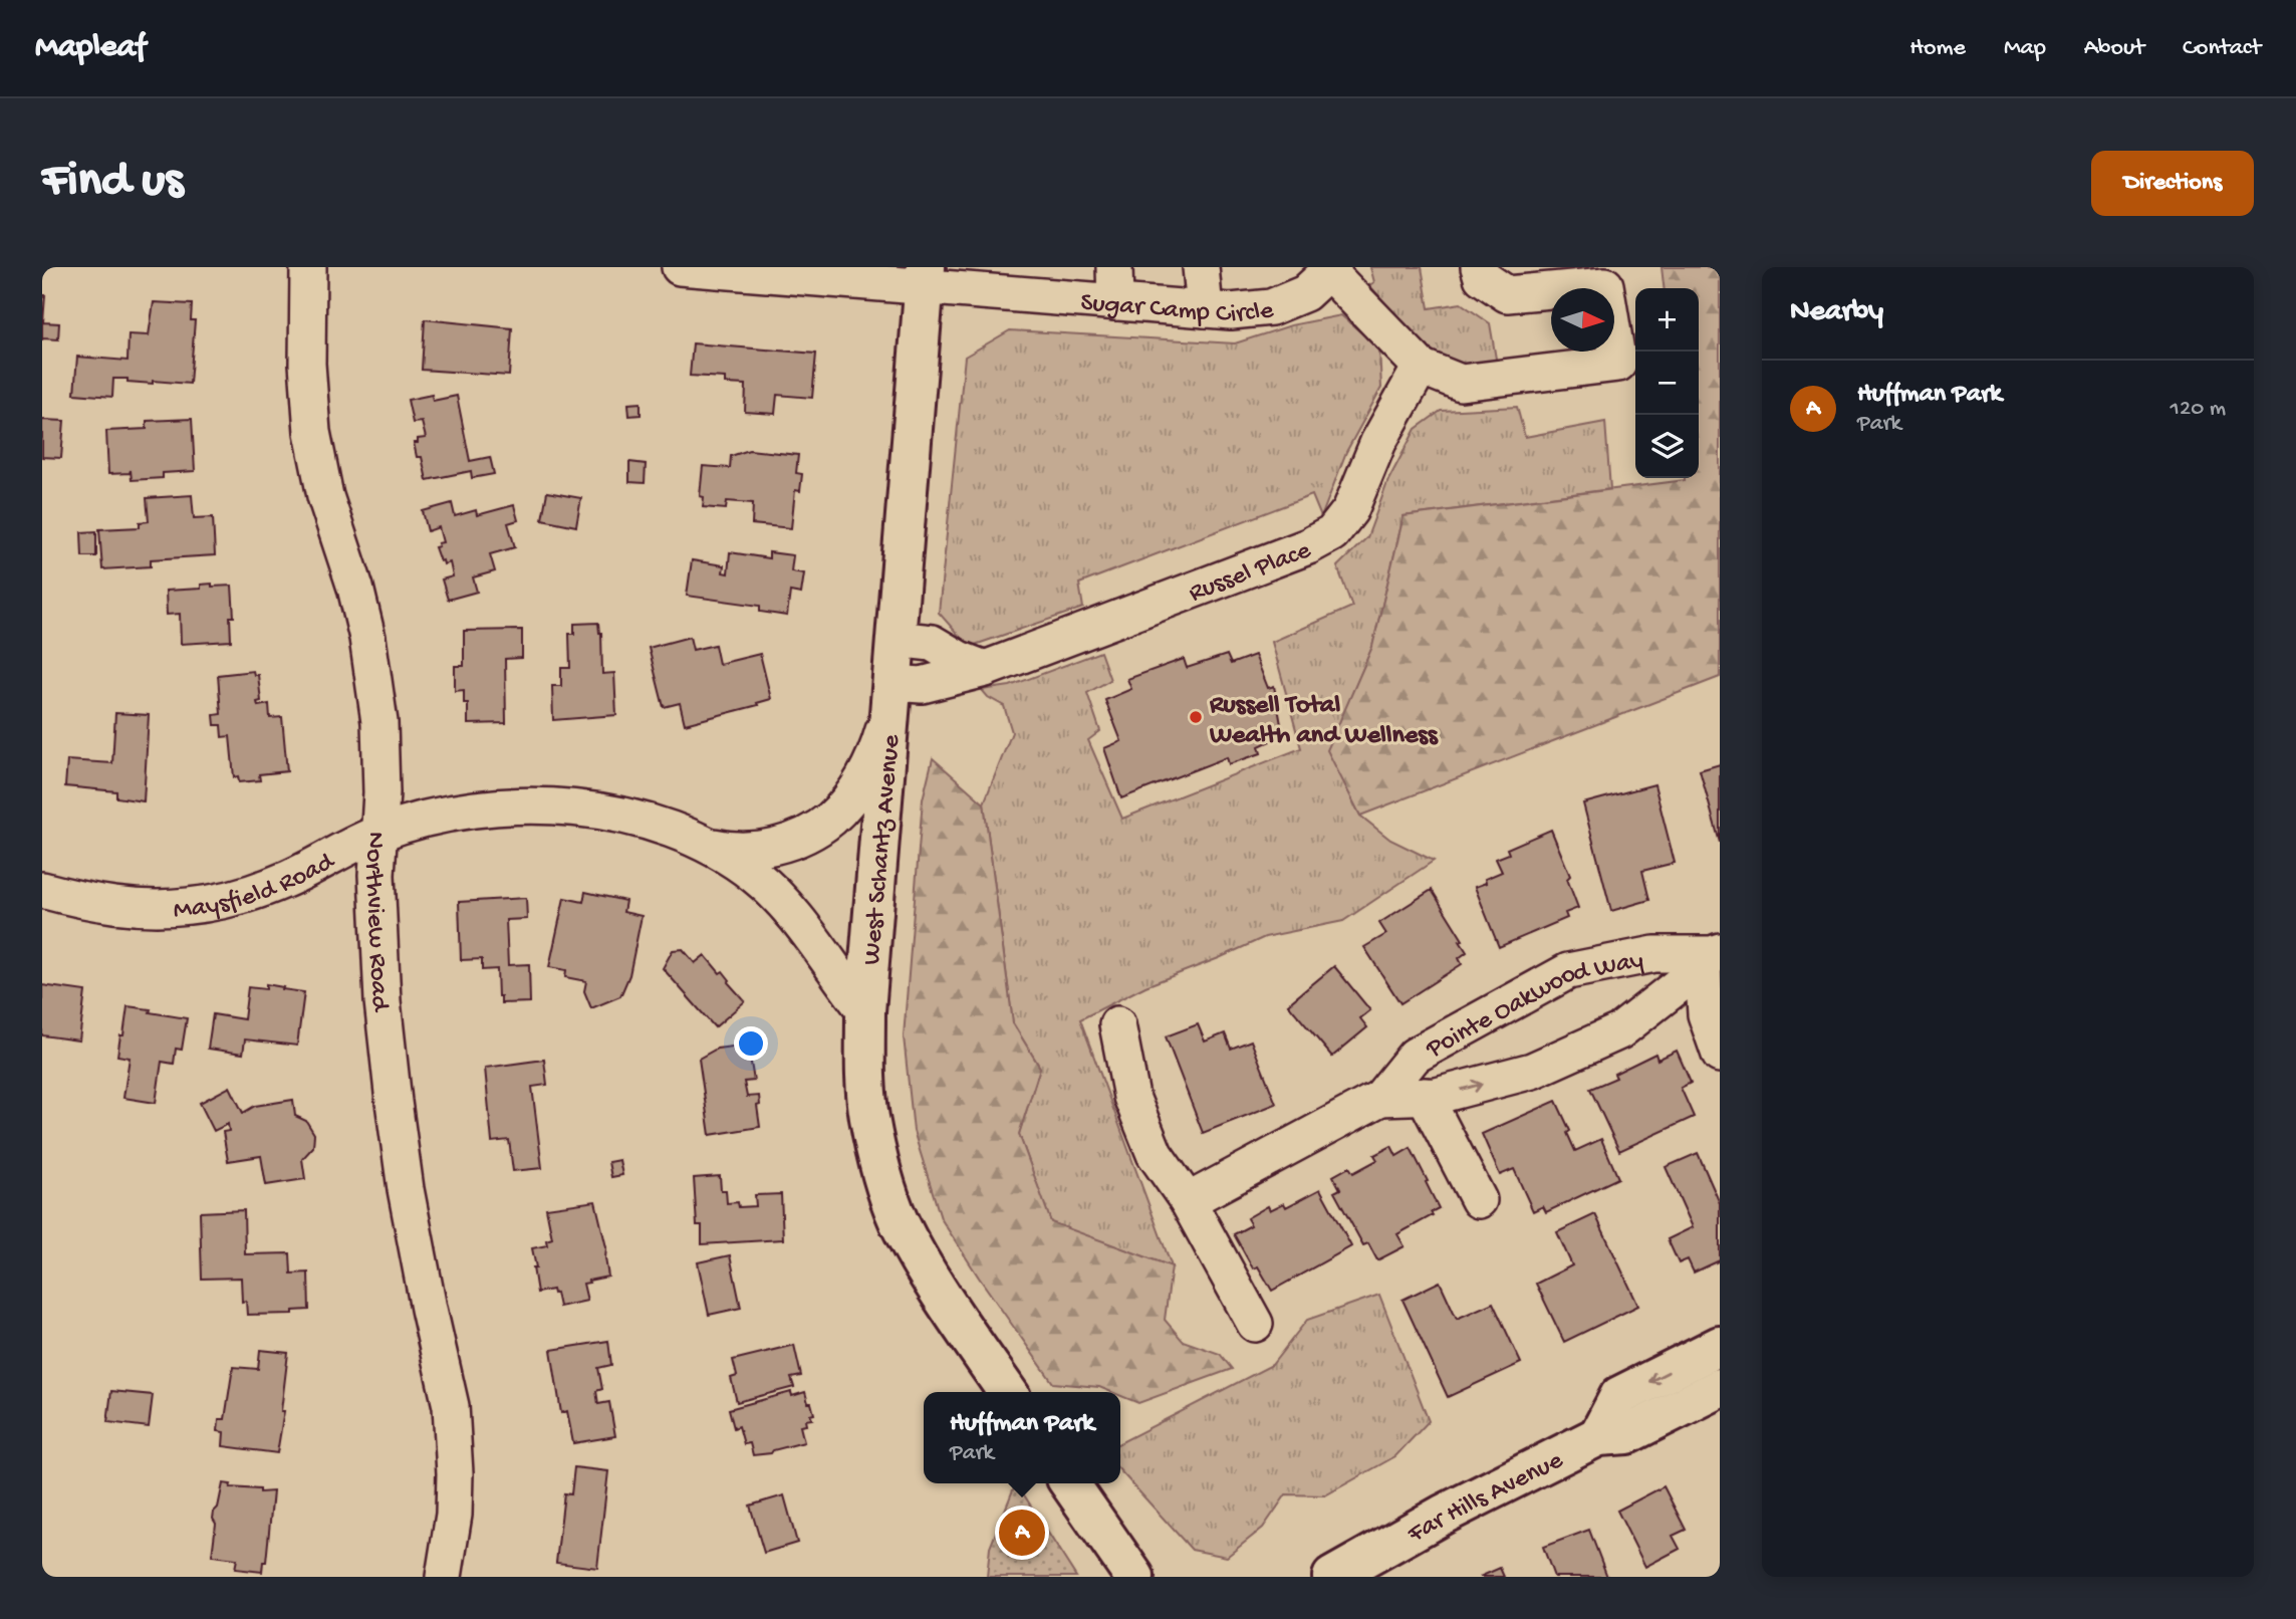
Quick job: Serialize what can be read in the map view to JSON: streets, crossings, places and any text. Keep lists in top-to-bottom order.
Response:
{
  "streets": {
    "main road": ["West Schantz Avenue", "Far Hills Avenue"],
    "street": [
      "Sugar Camp Circle",
      "Russel Place",
      "Maysfield Road",
      "Northview Road",
      "Pointe Oakwood Way"
    ]
  },
  "crossings": [
    ["Sugar Camp Circle", "West Schantz Avenue"],
    ["Russel Place", "West Schantz Avenue"],
    ["Russel Place", "Maysfield Road"],
    ["West Schantz Avenue", "Maysfield Road"],
    ["Maysfield Road", "Northview Road"]
  ],
  "places": ["Russell Total Wealth and Wellness"],
  "north": "right",
  "page": {
    "header": "Mapleaf",
    "nav": [
      "Home",
      "Map",
      "About",
      "Contact"
    ],
    "buttons": "Directions",
    "title": "Find us",
    "heading": "Nearby",
    "map_buttons": ["+", "−"],
    "list": [
      {
        "mark": "A",
        "name": "Huffman Park",
        "note": "Park",
        "value": "120 m"
      }
    ],
    "popup": ["Huffman Park", "Park"],
    "pins": "A"
  }
}
